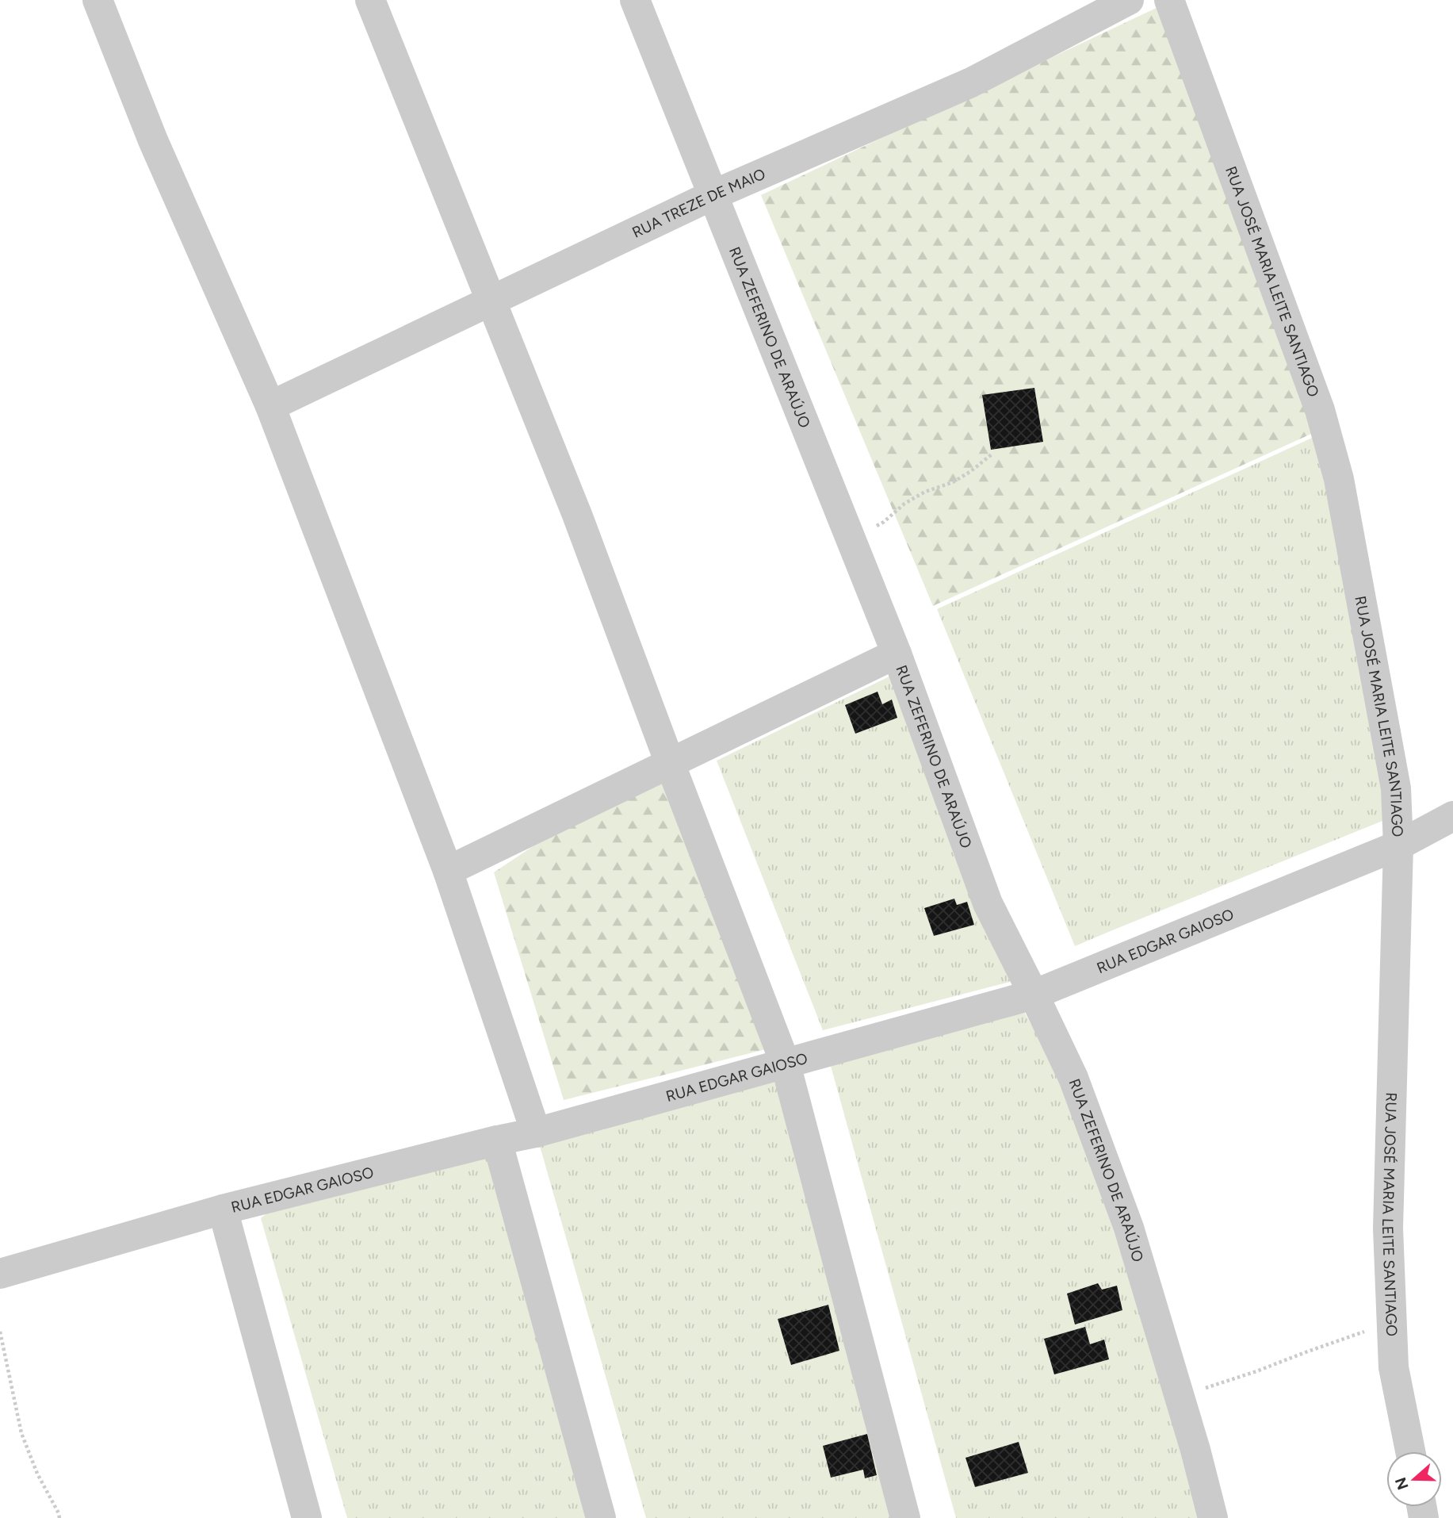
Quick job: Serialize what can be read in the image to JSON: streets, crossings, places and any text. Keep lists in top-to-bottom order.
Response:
{
  "streets": {
    "street": [
      "RUA TREZE DE MAIO",
      "RUA JOSÉ MARIA LEITE SANTIAGO",
      "RUA ZEFERINO DE ARAÚJO",
      "RUA EDGAR GAIOSO"
    ]
  },
  "crossings": [
    ["RUA TREZE DE MAIO", "RUA ZEFERINO DE ARAÚJO"],
    ["RUA JOSÉ MARIA LEITE SANTIAGO", "RUA EDGAR GAIOSO"],
    ["RUA ZEFERINO DE ARAÚJO", "RUA EDGAR GAIOSO"]
  ],
  "north": "left"
}
